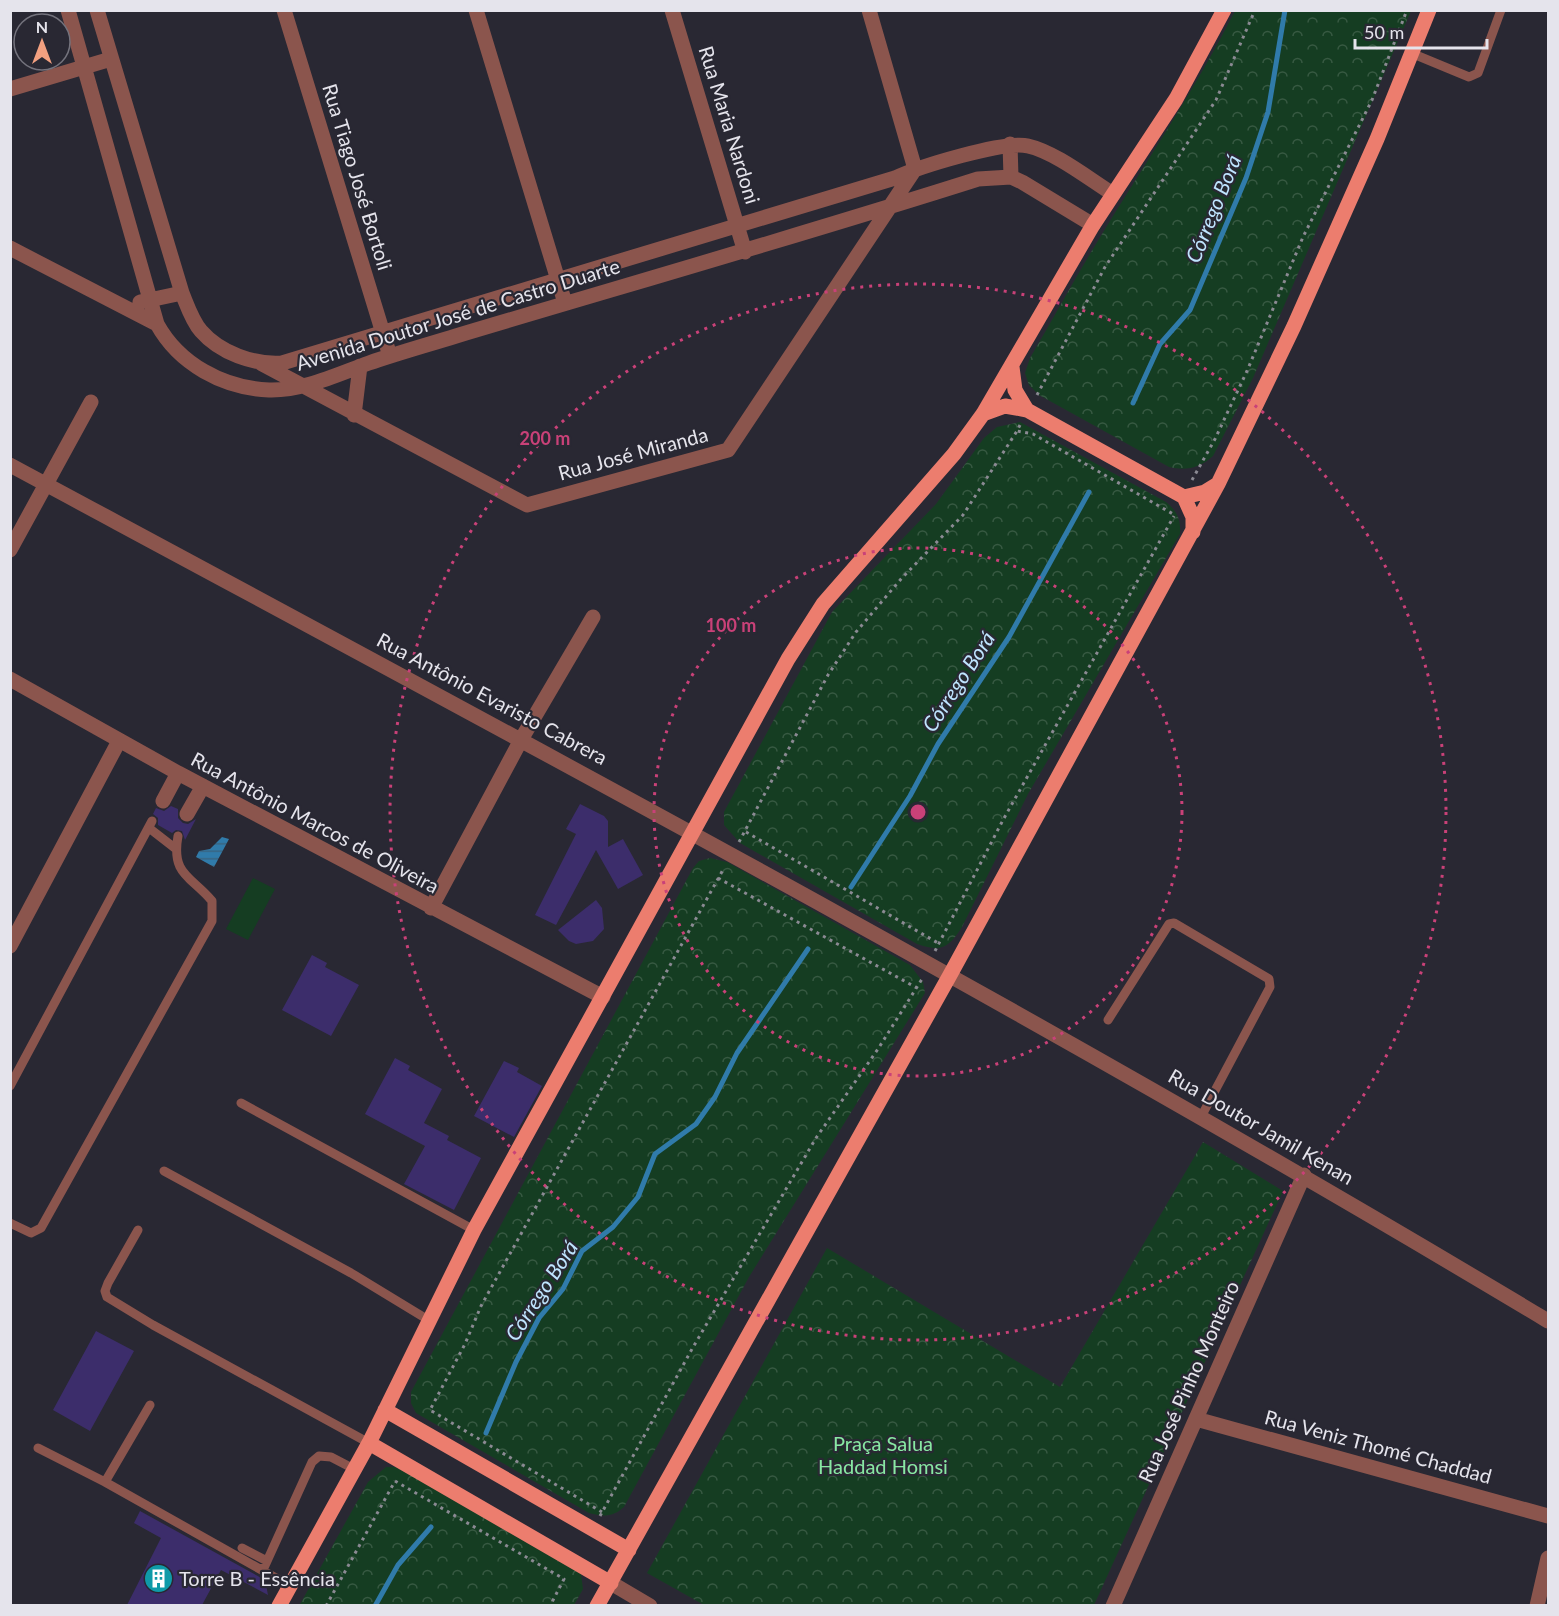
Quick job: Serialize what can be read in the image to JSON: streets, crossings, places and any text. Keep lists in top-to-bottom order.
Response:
{
  "streets": {
    "street": [
      "Rua Maria Nardoni",
      "Rua Tiago José Bortoli",
      "Avenida Doutor José de Castro Duarte",
      "Rua José Miranda",
      "Rua Antônio Evaristo Cabrera",
      "Rua Antônio Marcos de Oliveira",
      "Rua Doutor Jamil Kenan",
      "Rua José Pinho Monteiro",
      "Rua Veniz Thomé Chaddad"
    ]
  },
  "crossings": [
    ["Rua Maria Nardoni", "Avenida Doutor José de Castro Duarte"],
    ["Rua Tiago José Bortoli", "Avenida Doutor José de Castro Duarte"],
    ["Avenida Doutor José de Castro Duarte", "Rua José Miranda"],
    ["Rua Antônio Evaristo Cabrera", "Rua Doutor Jamil Kenan"],
    ["Rua Doutor Jamil Kenan", "Rua José Pinho Monteiro"],
    ["Rua José Pinho Monteiro", "Rua Veniz Thomé Chaddad"]
  ],
  "water": ["Córrego Borá"],
  "parks": ["Praça Salua Haddad Homsi"],
  "places": {
    "building": ["Torre B - Essência"]
  },
  "scale_bar": "50 m",
  "north": "top",
  "rings": ["200 m", "100 m"]
}
